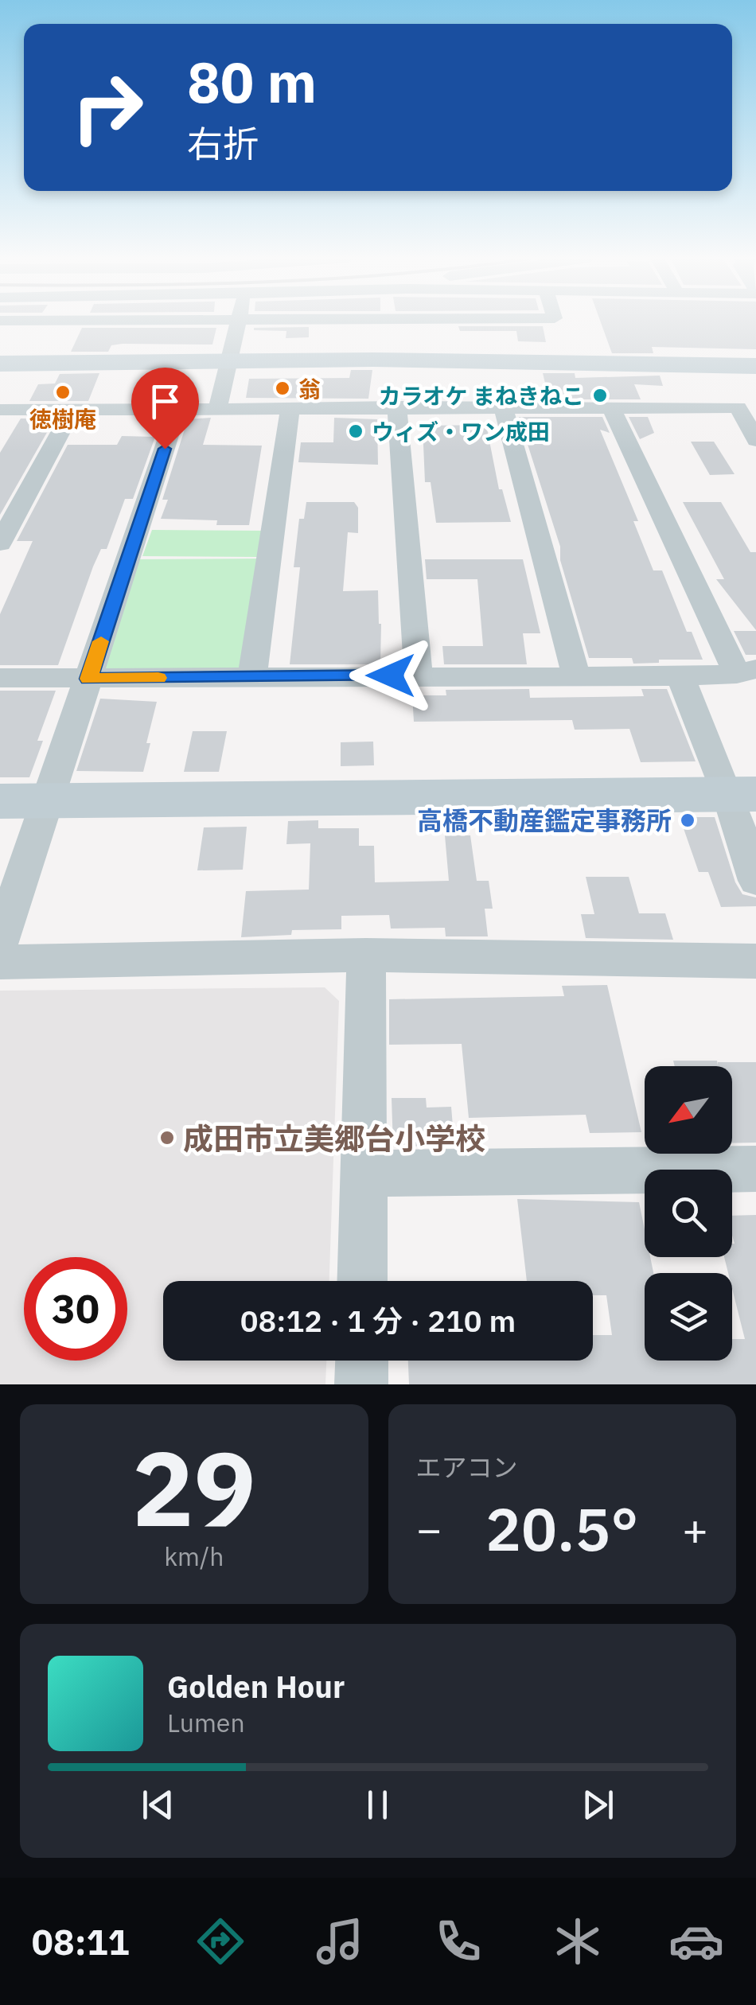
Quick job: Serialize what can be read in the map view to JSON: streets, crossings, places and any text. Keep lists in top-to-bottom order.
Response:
{
  "places": [
    "翁",
    "徳樹庵",
    "カラオケ まねきねこ",
    "ウィズ・ワン成田",
    "高橋不動産鑑定事務所",
    "成田市立美郷台小学校"
  ],
  "north": "bottom left",
  "page": {
    "turn": ["80 m", "右折"],
    "limit": "30",
    "trip": "08:12 · 1 分 · 210 m",
    "tile": [
      ["29", "km/h"],
      "エアコン"
    ],
    "heat": ["−", "20.5°", "+"],
    "song": ["Golden Hour", "Lumen"],
    "tabs": "08:11"
  }
}
